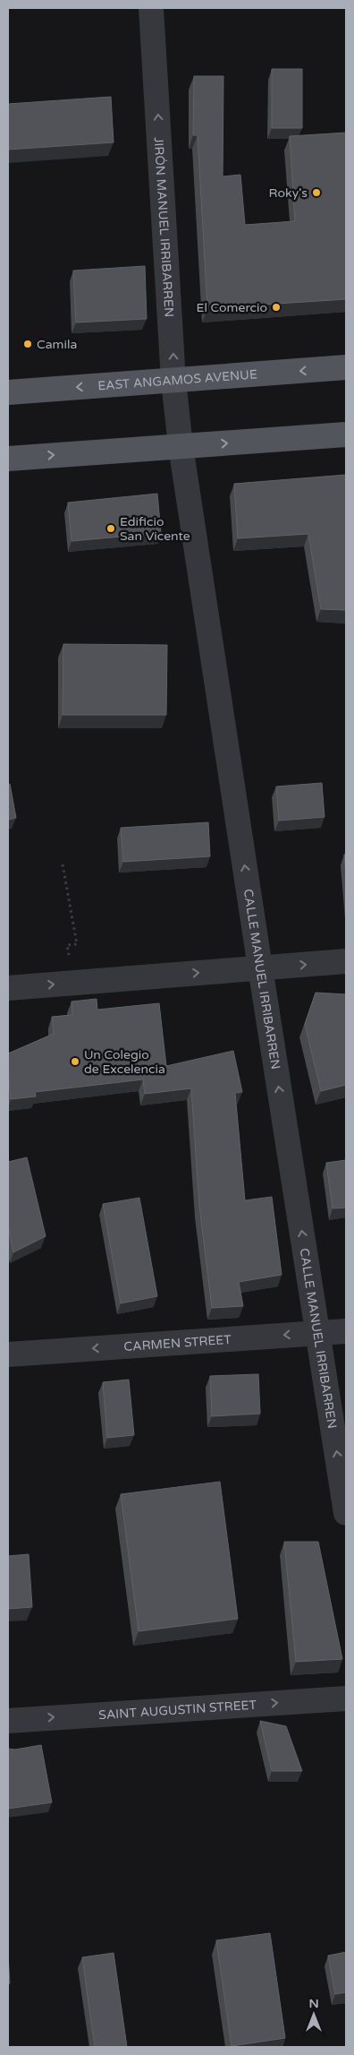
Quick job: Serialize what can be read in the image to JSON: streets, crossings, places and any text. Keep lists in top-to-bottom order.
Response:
{
  "streets": {
    "main road": ["EAST ANGAMOS AVENUE"],
    "street": [
      "JIRÓN MANUEL IRRIBARREN",
      "CALLE MANUEL IRRIBARREN",
      "CARMEN STREET",
      "SAINT AUGUSTIN STREET"
    ]
  },
  "crossings": [
    ["JIRÓN MANUEL IRRIBARREN", "EAST ANGAMOS AVENUE"],
    ["JIRÓN MANUEL IRRIBARREN", "CALLE MANUEL IRRIBARREN"],
    ["CALLE MANUEL IRRIBARREN", "CARMEN STREET"]
  ],
  "one_way": [
    "JIRÓN MANUEL IRRIBARREN",
    "CALLE MANUEL IRRIBARREN",
    "CARMEN STREET",
    "SAINT AUGUSTIN STREET"
  ],
  "places": [
    "Roky's",
    "El Comercio",
    "Camila",
    "Edificio San Vicente",
    "Un Colegio de Excelencia"
  ],
  "north": "top"
}
